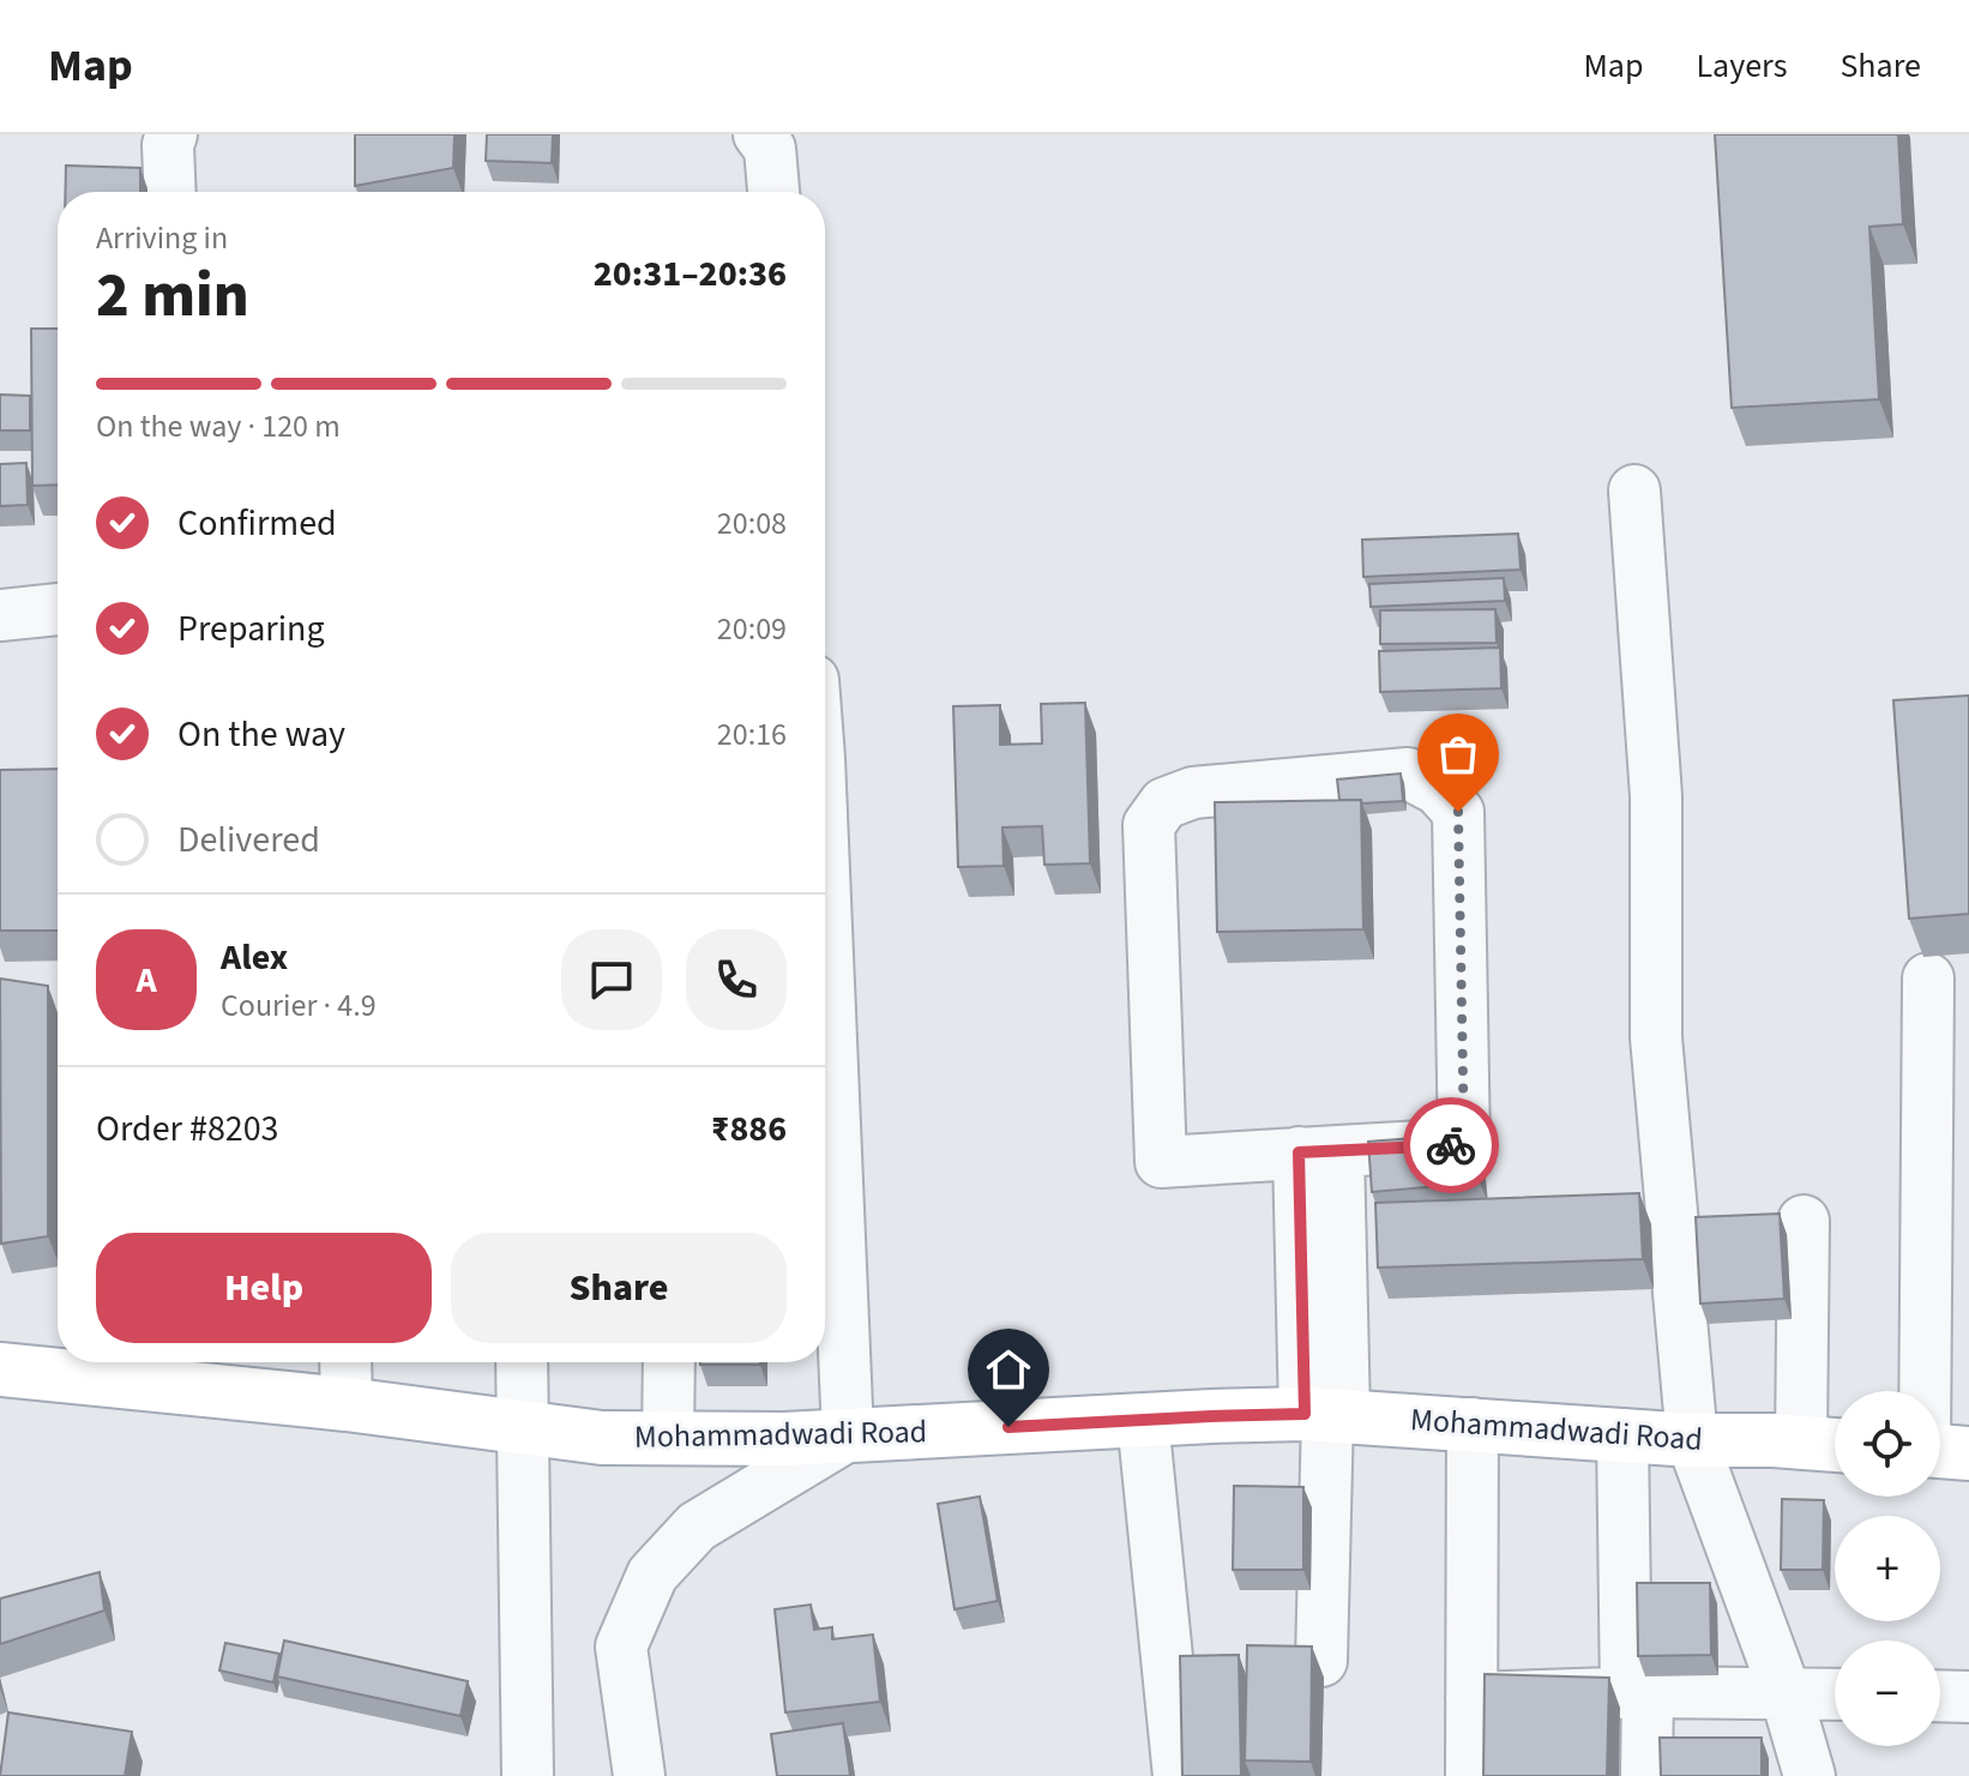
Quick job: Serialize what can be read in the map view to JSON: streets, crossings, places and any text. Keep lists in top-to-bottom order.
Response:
{
  "streets": {
    "main road": ["Mohammadwadi Road"]
  },
  "page": {
    "header": "Map",
    "nav": ["Map", "Layers", "Share"],
    "heading": ["2 min", "Arriving in", "20:31–20:36"],
    "panel": [
      "Alex",
      "Courier · 4.9",
      "Order #8203",
      "₹886"
    ],
    "bar": "On the way · 120 m",
    "list": [
      ["Confirmed", "20:08"],
      ["Preparing", "20:09"],
      ["On the way", "20:16"],
      "Delivered"
    ],
    "round": "A",
    "buttons": ["Help", "Share"],
    "map_buttons": ["+", "−"]
  }
}
